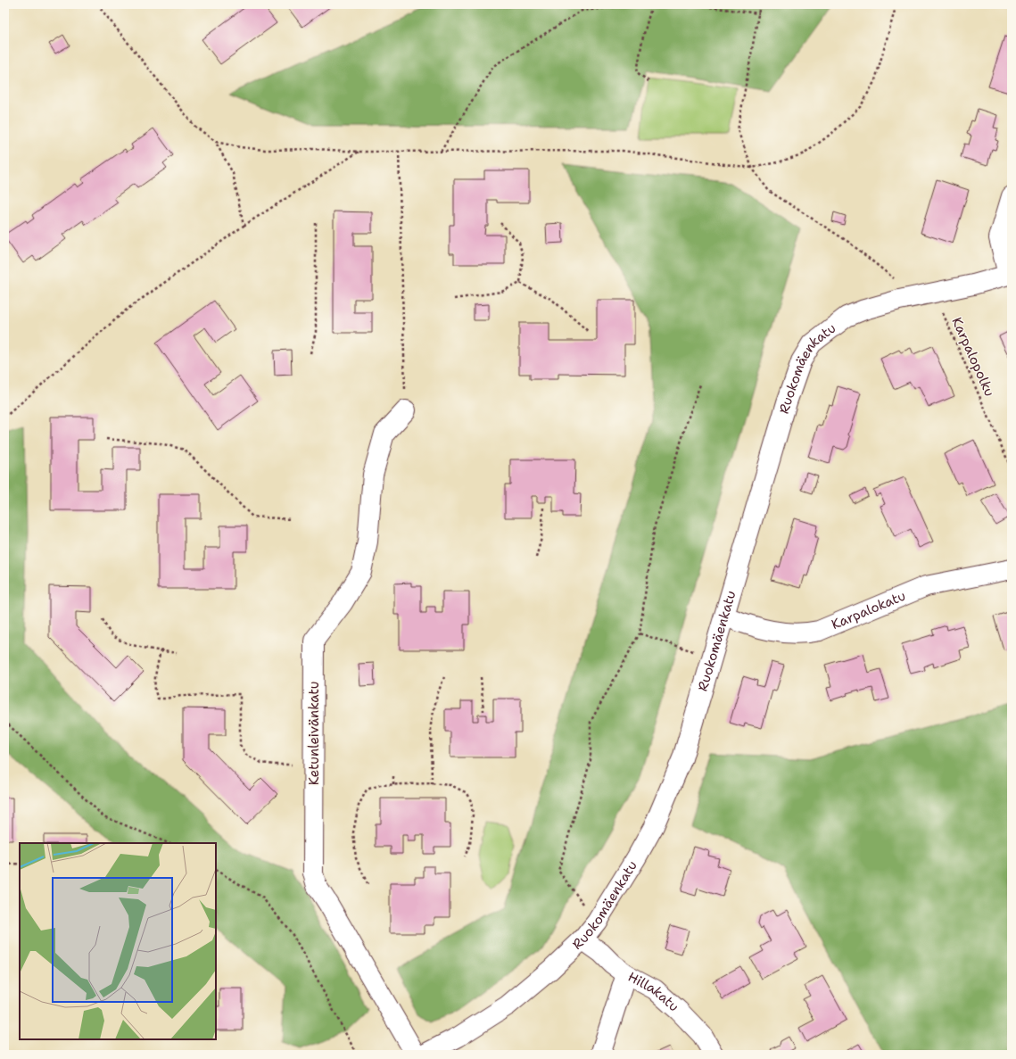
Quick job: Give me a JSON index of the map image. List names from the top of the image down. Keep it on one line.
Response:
{"streets":{"street":["Ruokomäenkatu","Karpalokatu","Ketunleivänkatu","Hillakatu"],"path":["Karpalopolku"]},"crossings":[["Karpalopolku","Ruokomäenkatu"],["Ruokomäenkatu","Karpalokatu"],["Ruokomäenkatu","Hillakatu"]]}
